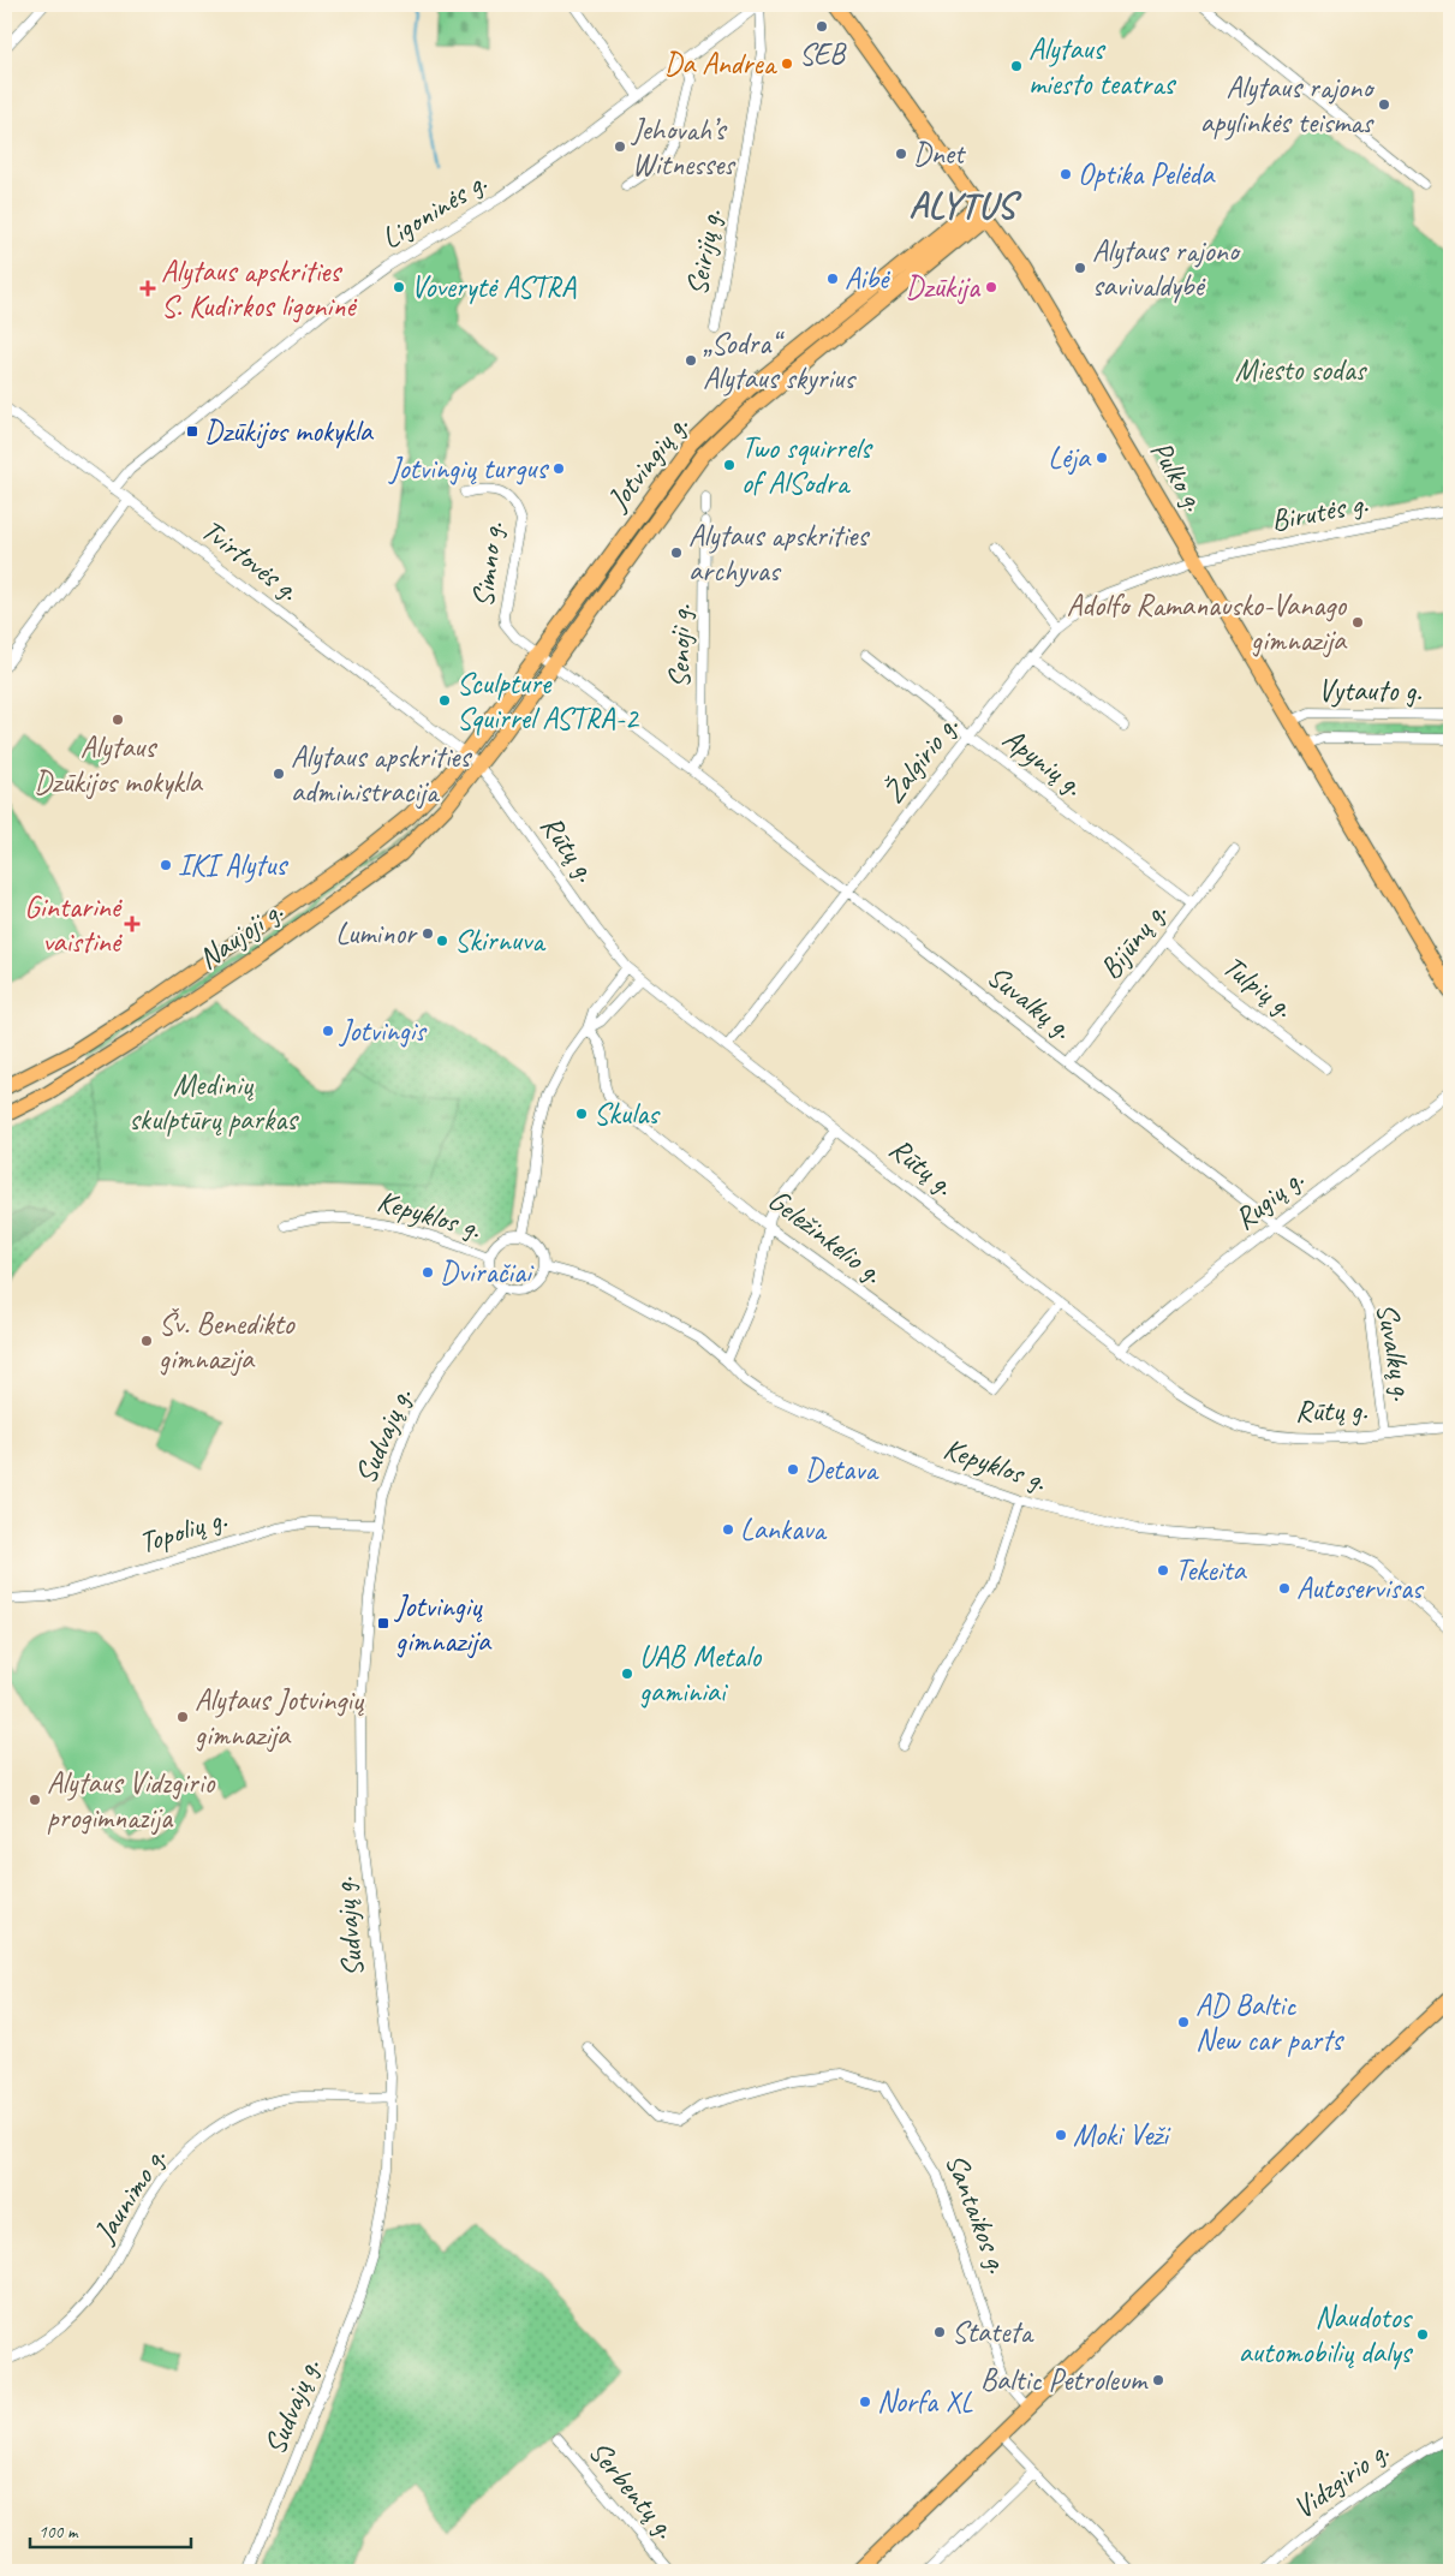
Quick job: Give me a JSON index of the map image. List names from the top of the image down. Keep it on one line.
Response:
{"streets":{"main road":["Jotvingių g.","Pulko g.","Naujoji g."],"street":["Ligoninės g.","Seirijų g.","Birutės g.","Tvirtovės g.","Simno g.","Senoji g.","Vytauto g.","Žalgirio g.","Apynių g.","Rūtų g.","Bijūnų g.","Tulpių g.","Suvalkų g.","Rugių g.","Kepyklos g.","Geležinkelio g.","Sudvajų g.","Topolių g.","Jaunimo g.","Santaikos g.","Vidzgirio g.","Serbentų g."]},"crossings":[["Ligoninės g.","Seirijų g."],["Ligoninės g.","Tvirtovės g."],["Jotvingių g.","Pulko g."],["Jotvingių g.","Tvirtovės g."],["Jotvingių g.","Simno g."],["Jotvingių g.","Rūtų g."],["Jotvingių g.","Naujoji g."],["Jotvingių g.","Suvalkų g."],["Pulko g.","Birutės g."],["Pulko g.","Vytauto g."],["Pulko g.","Žalgirio g."],["Birutės g.","Žalgirio g."],["Tvirtovės g.","Rūtų g."],["Tvirtovės g.","Naujoji g."],["Simno g.","Suvalkų g."],["Senoji g.","Suvalkų g."],["Žalgirio g.","Apynių g."],["Žalgirio g.","Rūtų g."],["Žalgirio g.","Suvalkų g."],["Apynių g.","Bijūnų g."],["Rūtų g.","Naujoji g."],["Rūtų g.","Suvalkų g."],["Rūtų g.","Rugių g."],["Rūtų g.","Geležinkelio g."],["Bijūnų g.","Tulpių g."],["Bijūnų g.","Suvalkų g."],["Suvalkų g.","Rugių g."],["Kepyklos g.","Sudvajų g."],["Sudvajų g.","Topolių g."],["Sudvajų g.","Jaunimo g."]],"districts":["ALYTUS"],"parks":["Miesto sodas","Medinių skulptūrų parkas"],"places":{"other":["SEB","Da Andrea","Alytaus miesto teatras","Alytaus rajono apylinkės teismas","Jehovah’s Witnesses","Dnet","Optika Pelėda","Alytaus rajono savivaldybė","Aibė","Voverytė ASTRA","Dzūkija","„Sodra“ Alytaus skyrius","Lėja","Two squirrels of AlSodra","Jotvingių turgus","Alytaus apskrities archyvas","Adolfo Ramanausko-Vanago gimnazija","Sculpture Squirrel ASTRA-2","Alytaus Dzūkijos mokykla","Alytaus apskrities administracija","IKI Alytus","Luminor","Skirnuva","Jotvingis","Skulas","Dviračiai","Šv. Benedikto gimnazija","Detava","Lankava","Tekeita","Autoservisas","UAB Metalo gaminiai","Alytaus Jotvingių gimnazija","Alytaus Vidzgirio progimnazija","AD Baltic New car parts","Moki Veži","Stateta","Naudotos automobilių dalys","Baltic Petroleum","Norfa XL"],"health":["Alytaus apskrities S. Kudirkos ligoninė","Gintarinė vaistinė"],"transit":["Dzūkijos mokykla","Jotvingių gimnazija"]},"scale_bar":"100 m"}
